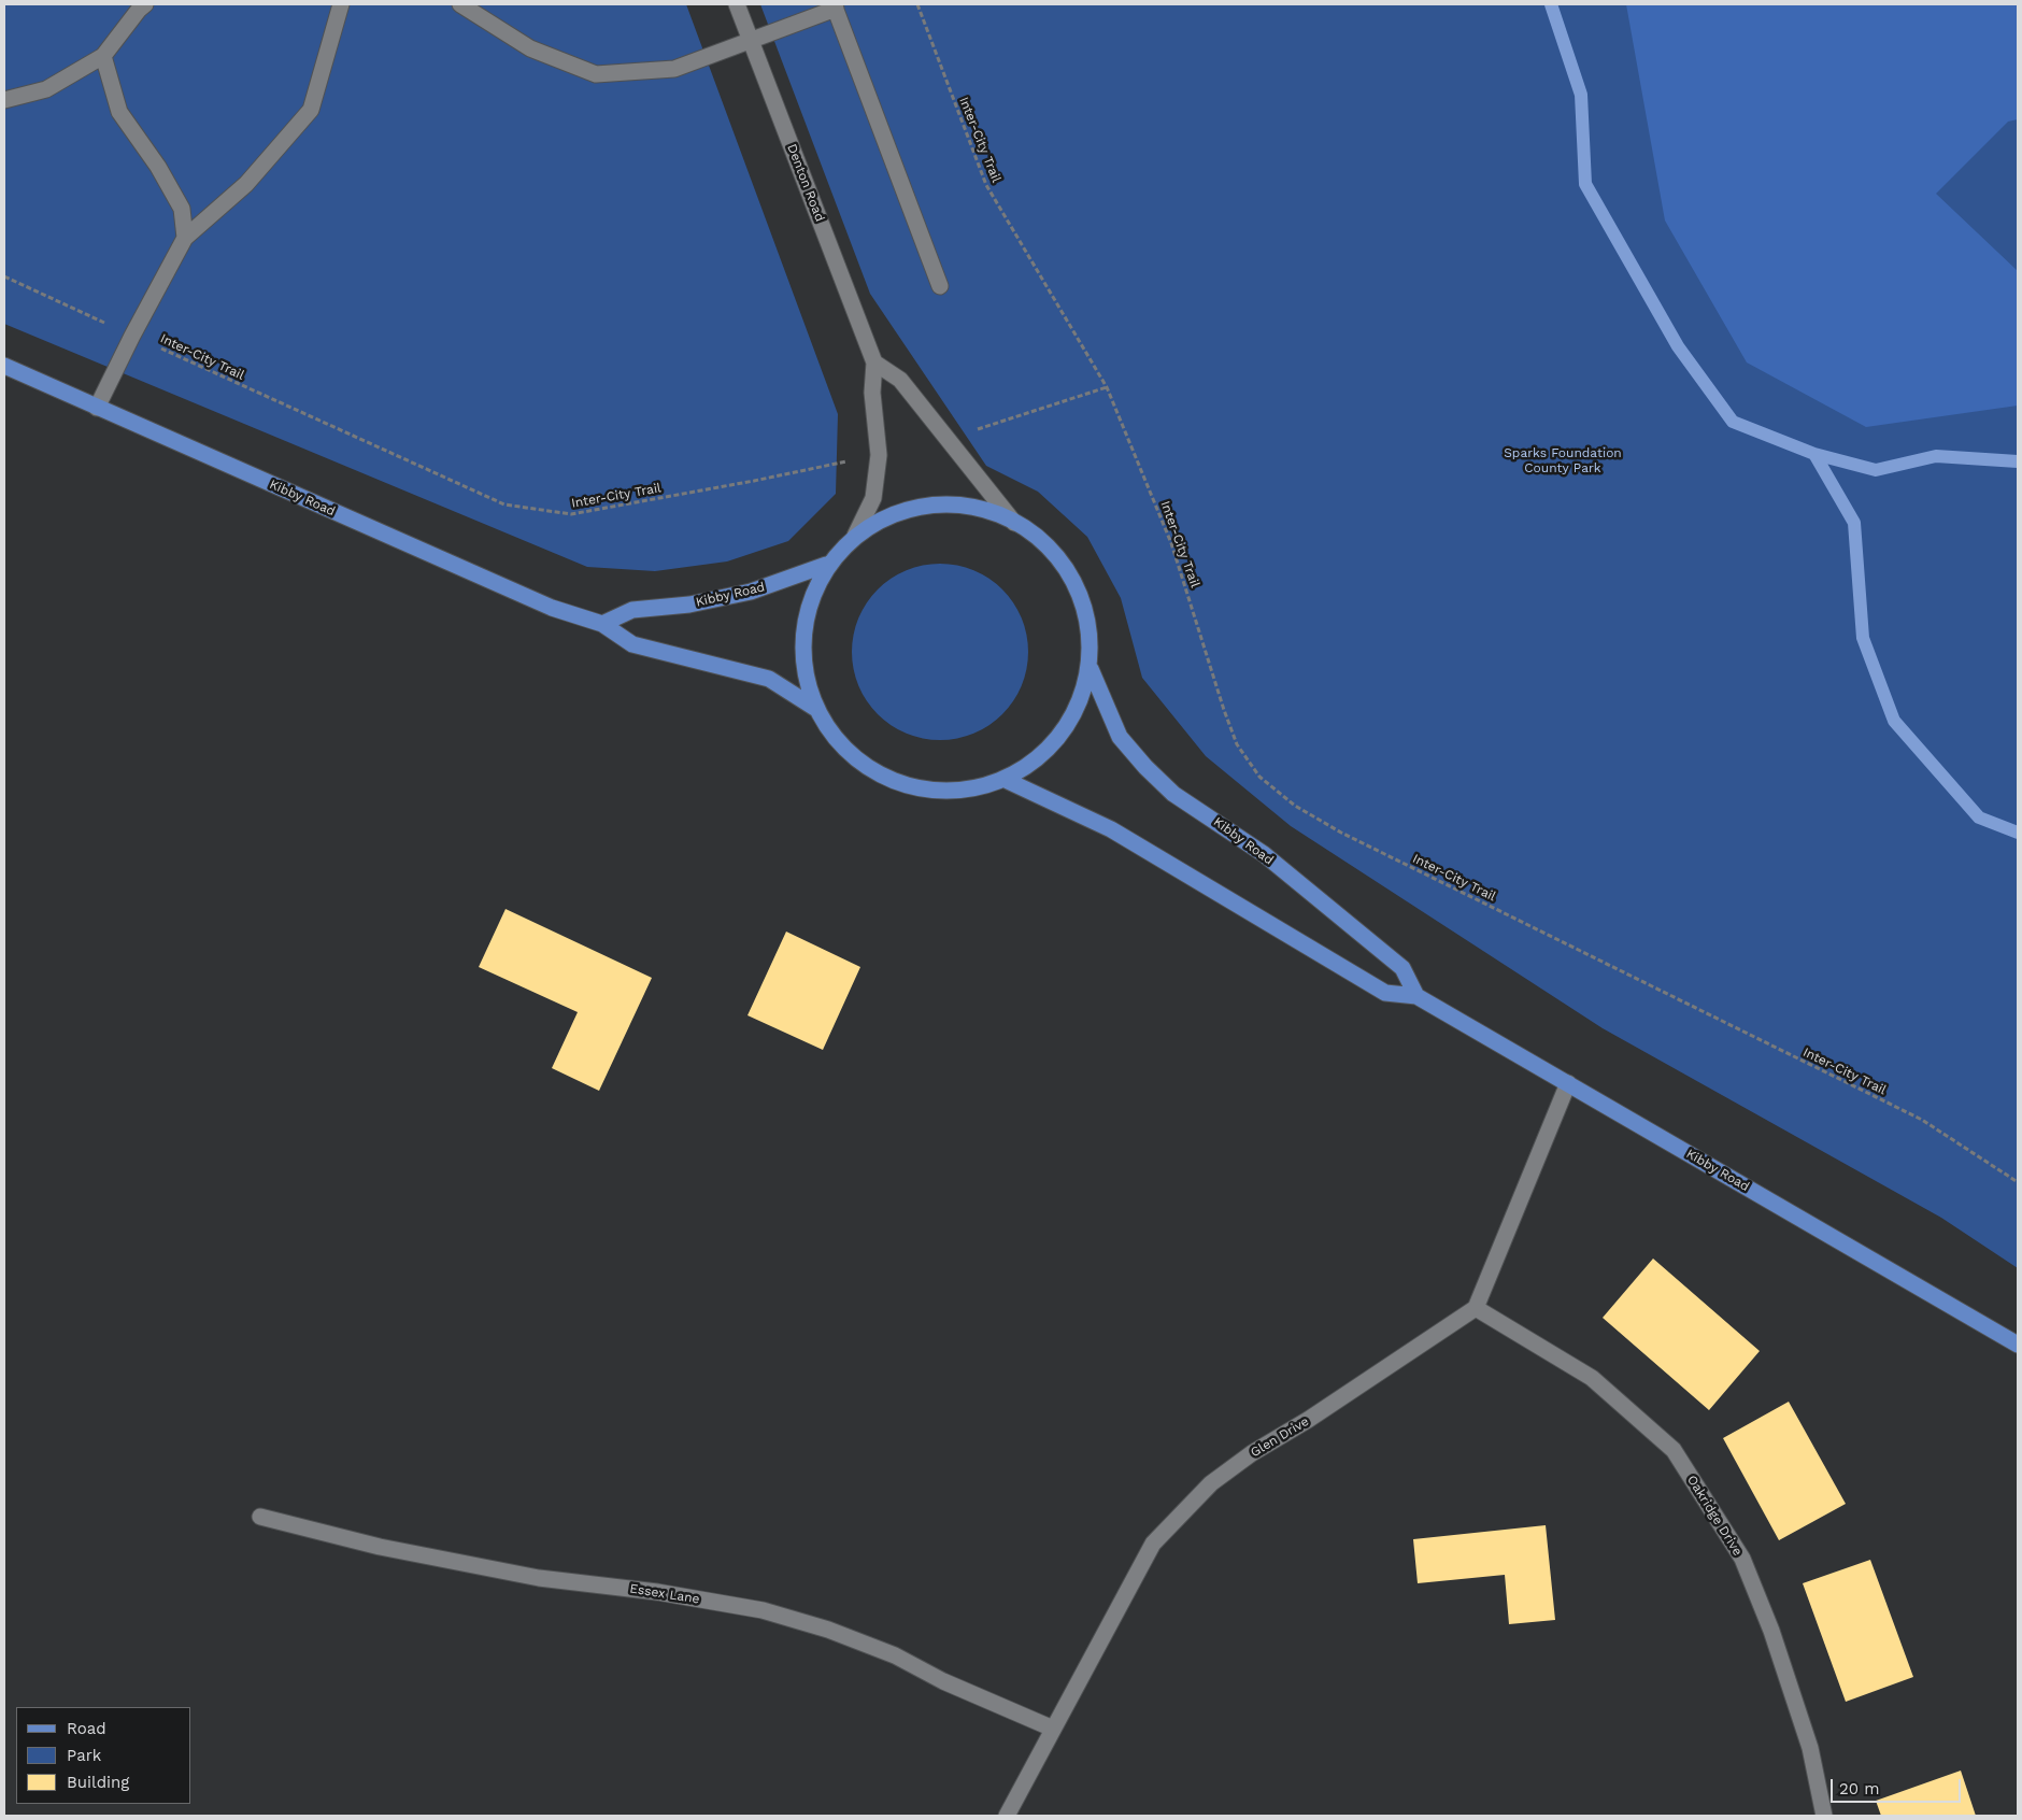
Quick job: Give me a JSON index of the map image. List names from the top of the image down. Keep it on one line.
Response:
{"streets":{"main road":["Kibby Road"],"street":["Denton Road","Glen Drive","Oakridge Drive","Essex Lane"],"path":["Inter-City Trail"]},"crossings":[["Inter-City Trail","Denton Road"],["Glen Drive","Oakridge Drive"],["Glen Drive","Essex Lane"]],"parks":["Sparks Foundation County Park"],"legend":["Road","Park","Building"],"scale_bar":"20 m"}
